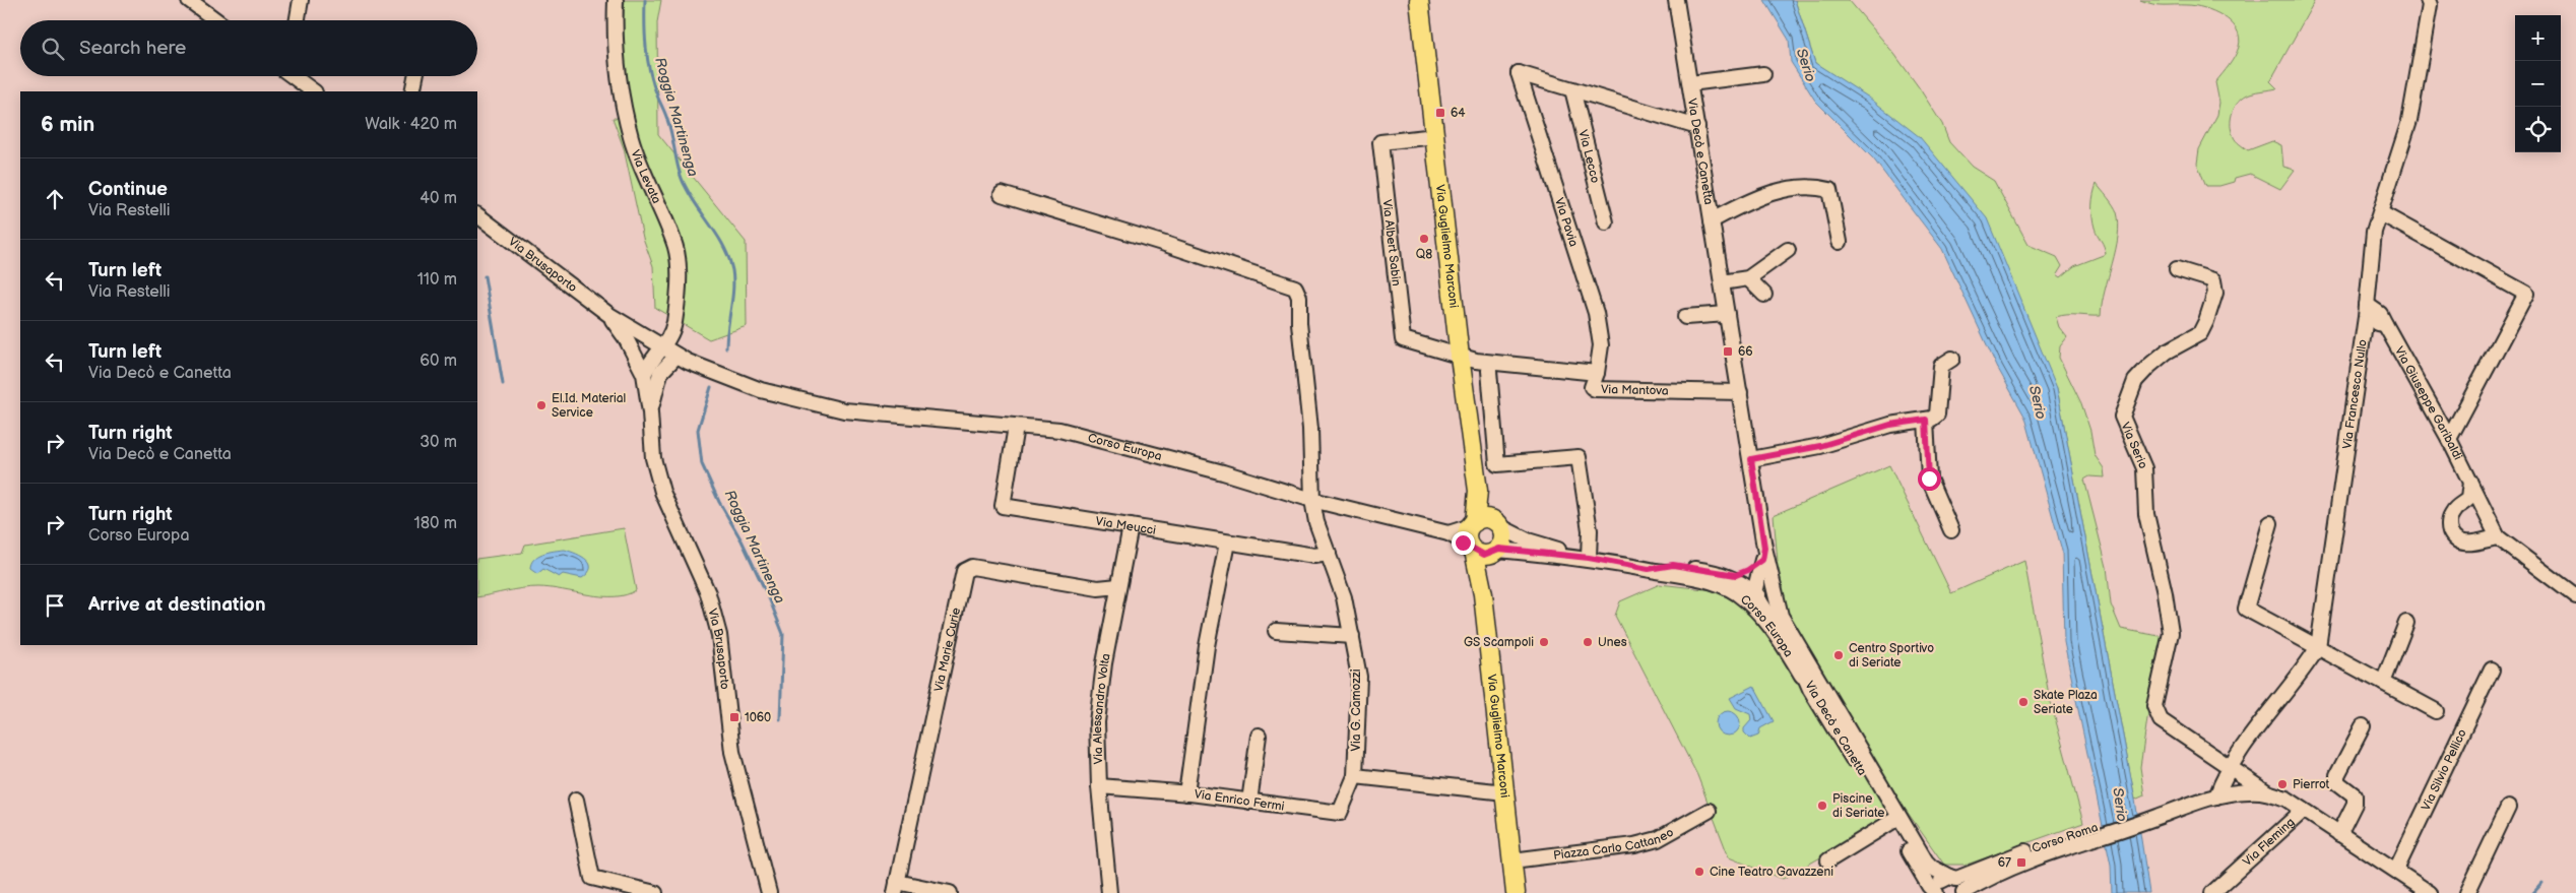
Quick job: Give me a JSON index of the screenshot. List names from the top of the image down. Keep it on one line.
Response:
{"streets":{"main road":["Via Guglielmo Marconi","Corso Europa"],"street":["Via Decò e Canetta","Via Lecco","Via Levata","Via Pavia","Via Albert Sabin","Via Brusaporto","Via Mantova","Via Francesco Nullo","Via Giuseppe Garibaldi","Via Serio","Via Meucci","Via Marie Curie","Via Alessandro Volta","Via G. Camozzi","Via Silvio Pellico","Via Enrico Fermi","Corso Roma","Via Fleming","Piazza Carlo Cattaneo"]},"crossings":[["Via Decò e Canetta","Via Mantova"],["Via Decò e Canetta","Corso Europa"],["Via Decò e Canetta","Corso Roma"],["Via Lecco","Via Pavia"],["Via Levata","Via Brusaporto"],["Via Pavia","Via Mantova"],["Via Albert Sabin","Via Guglielmo Marconi"],["Via Albert Sabin","Via Mantova"],["Via Guglielmo Marconi","Via Mantova"],["Via Guglielmo Marconi","Corso Europa"],["Via Guglielmo Marconi","Piazza Carlo Cattaneo"],["Via Brusaporto","Corso Europa"],["Via Francesco Nullo","Via Giuseppe Garibaldi"],["Via Francesco Nullo","Via Serio"],["Via Francesco Nullo","Corso Roma"],["Corso Europa","Via Meucci"],["Corso Europa","Via G. Camozzi"],["Via Meucci","Via Alessandro Volta"],["Via Meucci","Via G. Camozzi"],["Via Marie Curie","Via Alessandro Volta"],["Via Alessandro Volta","Via Enrico Fermi"],["Via G. Camozzi","Via Enrico Fermi"],["Via Silvio Pellico","Corso Roma"],["Corso Roma","Via Fleming"]],"water":["Serio","Roggia Martinenga"],"places":{"transit":["64","66","1060","67"],"other":["Q8","El.Id. Material Service","GS Scampoli","Unes","Centro Sportivo di Seriate","Skate Plaza Seriate","Pierrot","Piscine di Seriate","Cine Teatro Gavazzeni"]},"page":{"map_buttons":["+","−"],"search":"Search here","heading":["6 min","Walk · 420 m"],"list":[["Continue","Via Restelli","40 m"],["Turn left","Via Restelli","110 m"],["Turn left","Via Decò e Canetta","60 m"],["Turn right","Via Decò e Canetta","30 m"],["Turn right","Corso Europa","180 m"],"Arrive at destination"]}}
